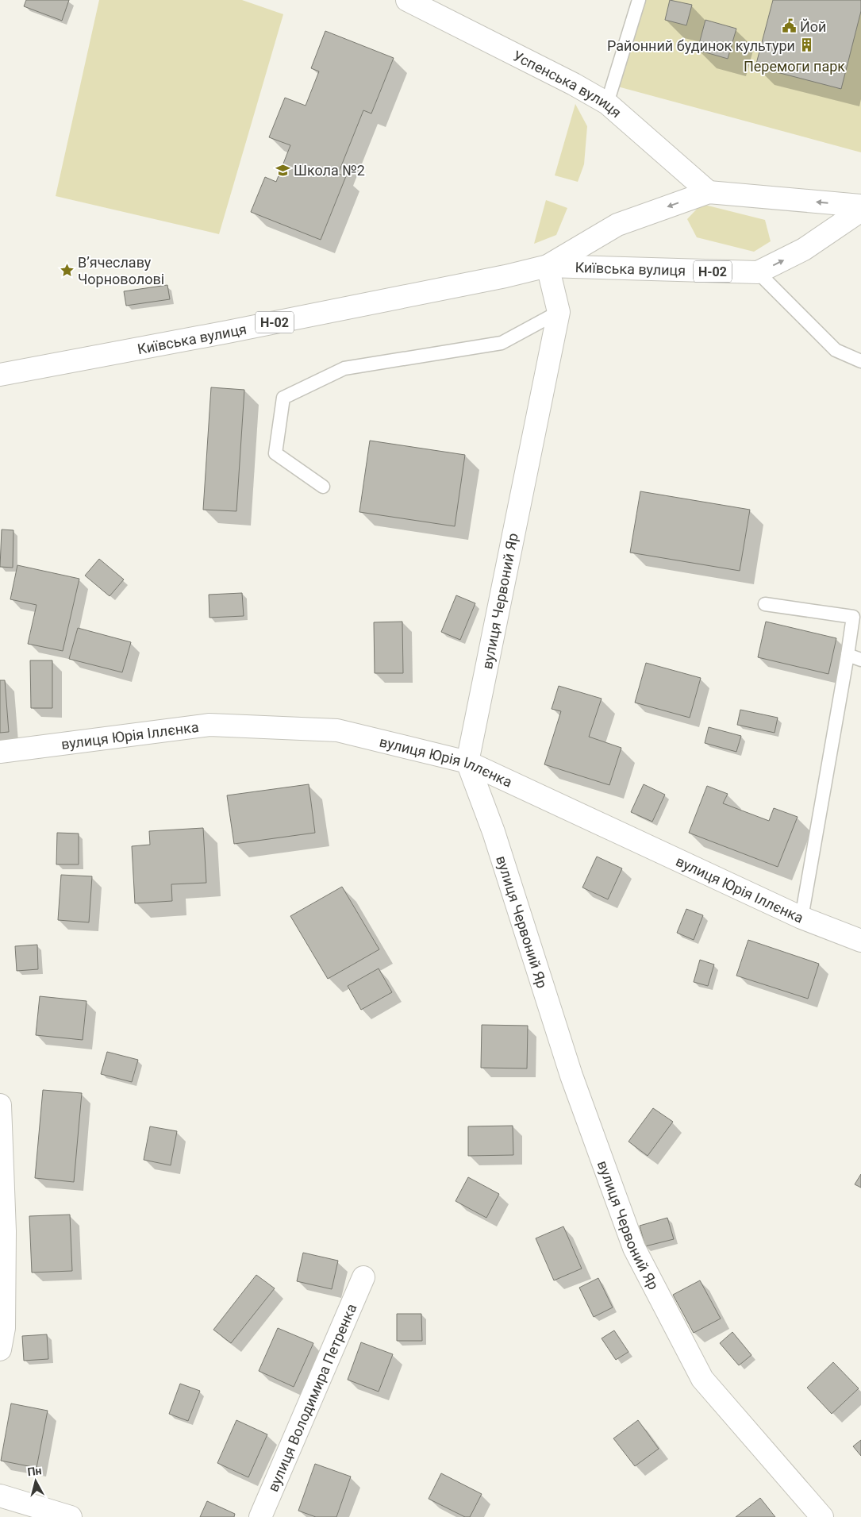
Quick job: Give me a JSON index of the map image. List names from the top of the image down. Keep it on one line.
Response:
{"streets":{"street":["Успенська вулиця","Київська вулиця","Н-02","вулиця Червоний Яр","вулиця Юрія Іллєнка","вулиця Володимира Петренка"]},"crossings":[["Успенська вулиця","Київська вулиця"],["Успенська вулиця","Н-02"],["Київська вулиця","Н-02"],["Київська вулиця","вулиця Червоний Яр"],["вулиця Червоний Яр","вулиця Юрія Іллєнка"]],"parks":["Перемоги парк"],"places":{"public building":["Йой"],"building":["Районний будинок культури"],"school or university":["Школа №2"],"place":["В’ячеславу Чорноволові"]},"north":"top"}
